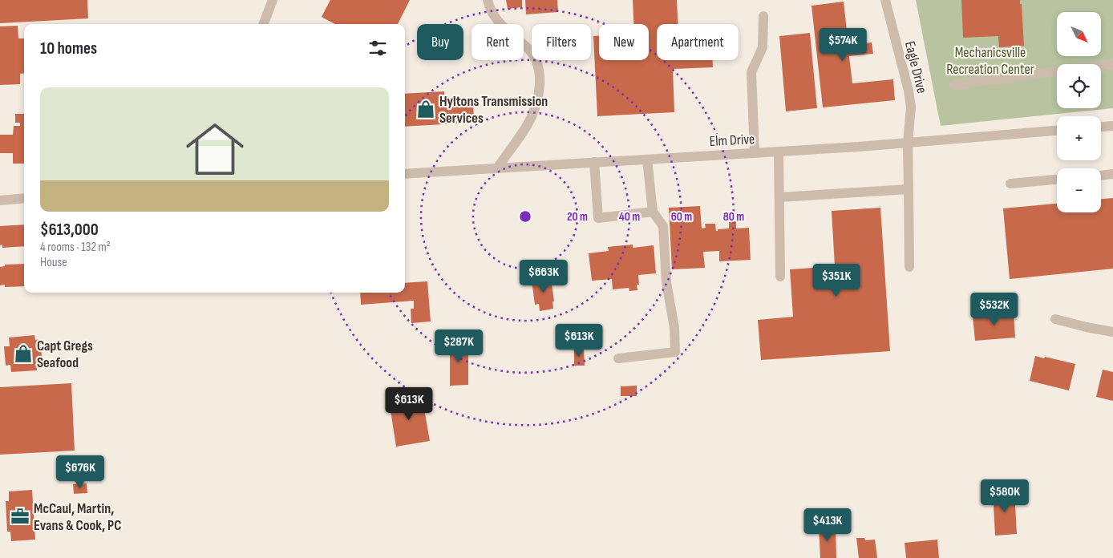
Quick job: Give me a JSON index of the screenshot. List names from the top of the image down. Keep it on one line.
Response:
{"streets":{"street":["Eagle Drive","Elm Drive"]},"crossings":[["Eagle Drive","Elm Drive"]],"parks":["Mechanicsville Recreation Center"],"places":{"shop":["Hyltons Transmission Services","Capt Gregs Seafood"],"office":["McCaul, Martin, Evans & Cook, PC"]},"north":"bottom right","page":{"map_buttons":["+","−"],"chip":["Buy","Rent","Filters","New","Apartment"],"heading":"10 homes","price":["$574K","$663K","$351K","$532K","$613K","$287K","$613K","$676K","$580K","$413K"],"list":[{"name":"$613,000","note":"4 rooms · 132 m² · House"}]},"rings":["20 m","40 m","60 m","80 m"]}
